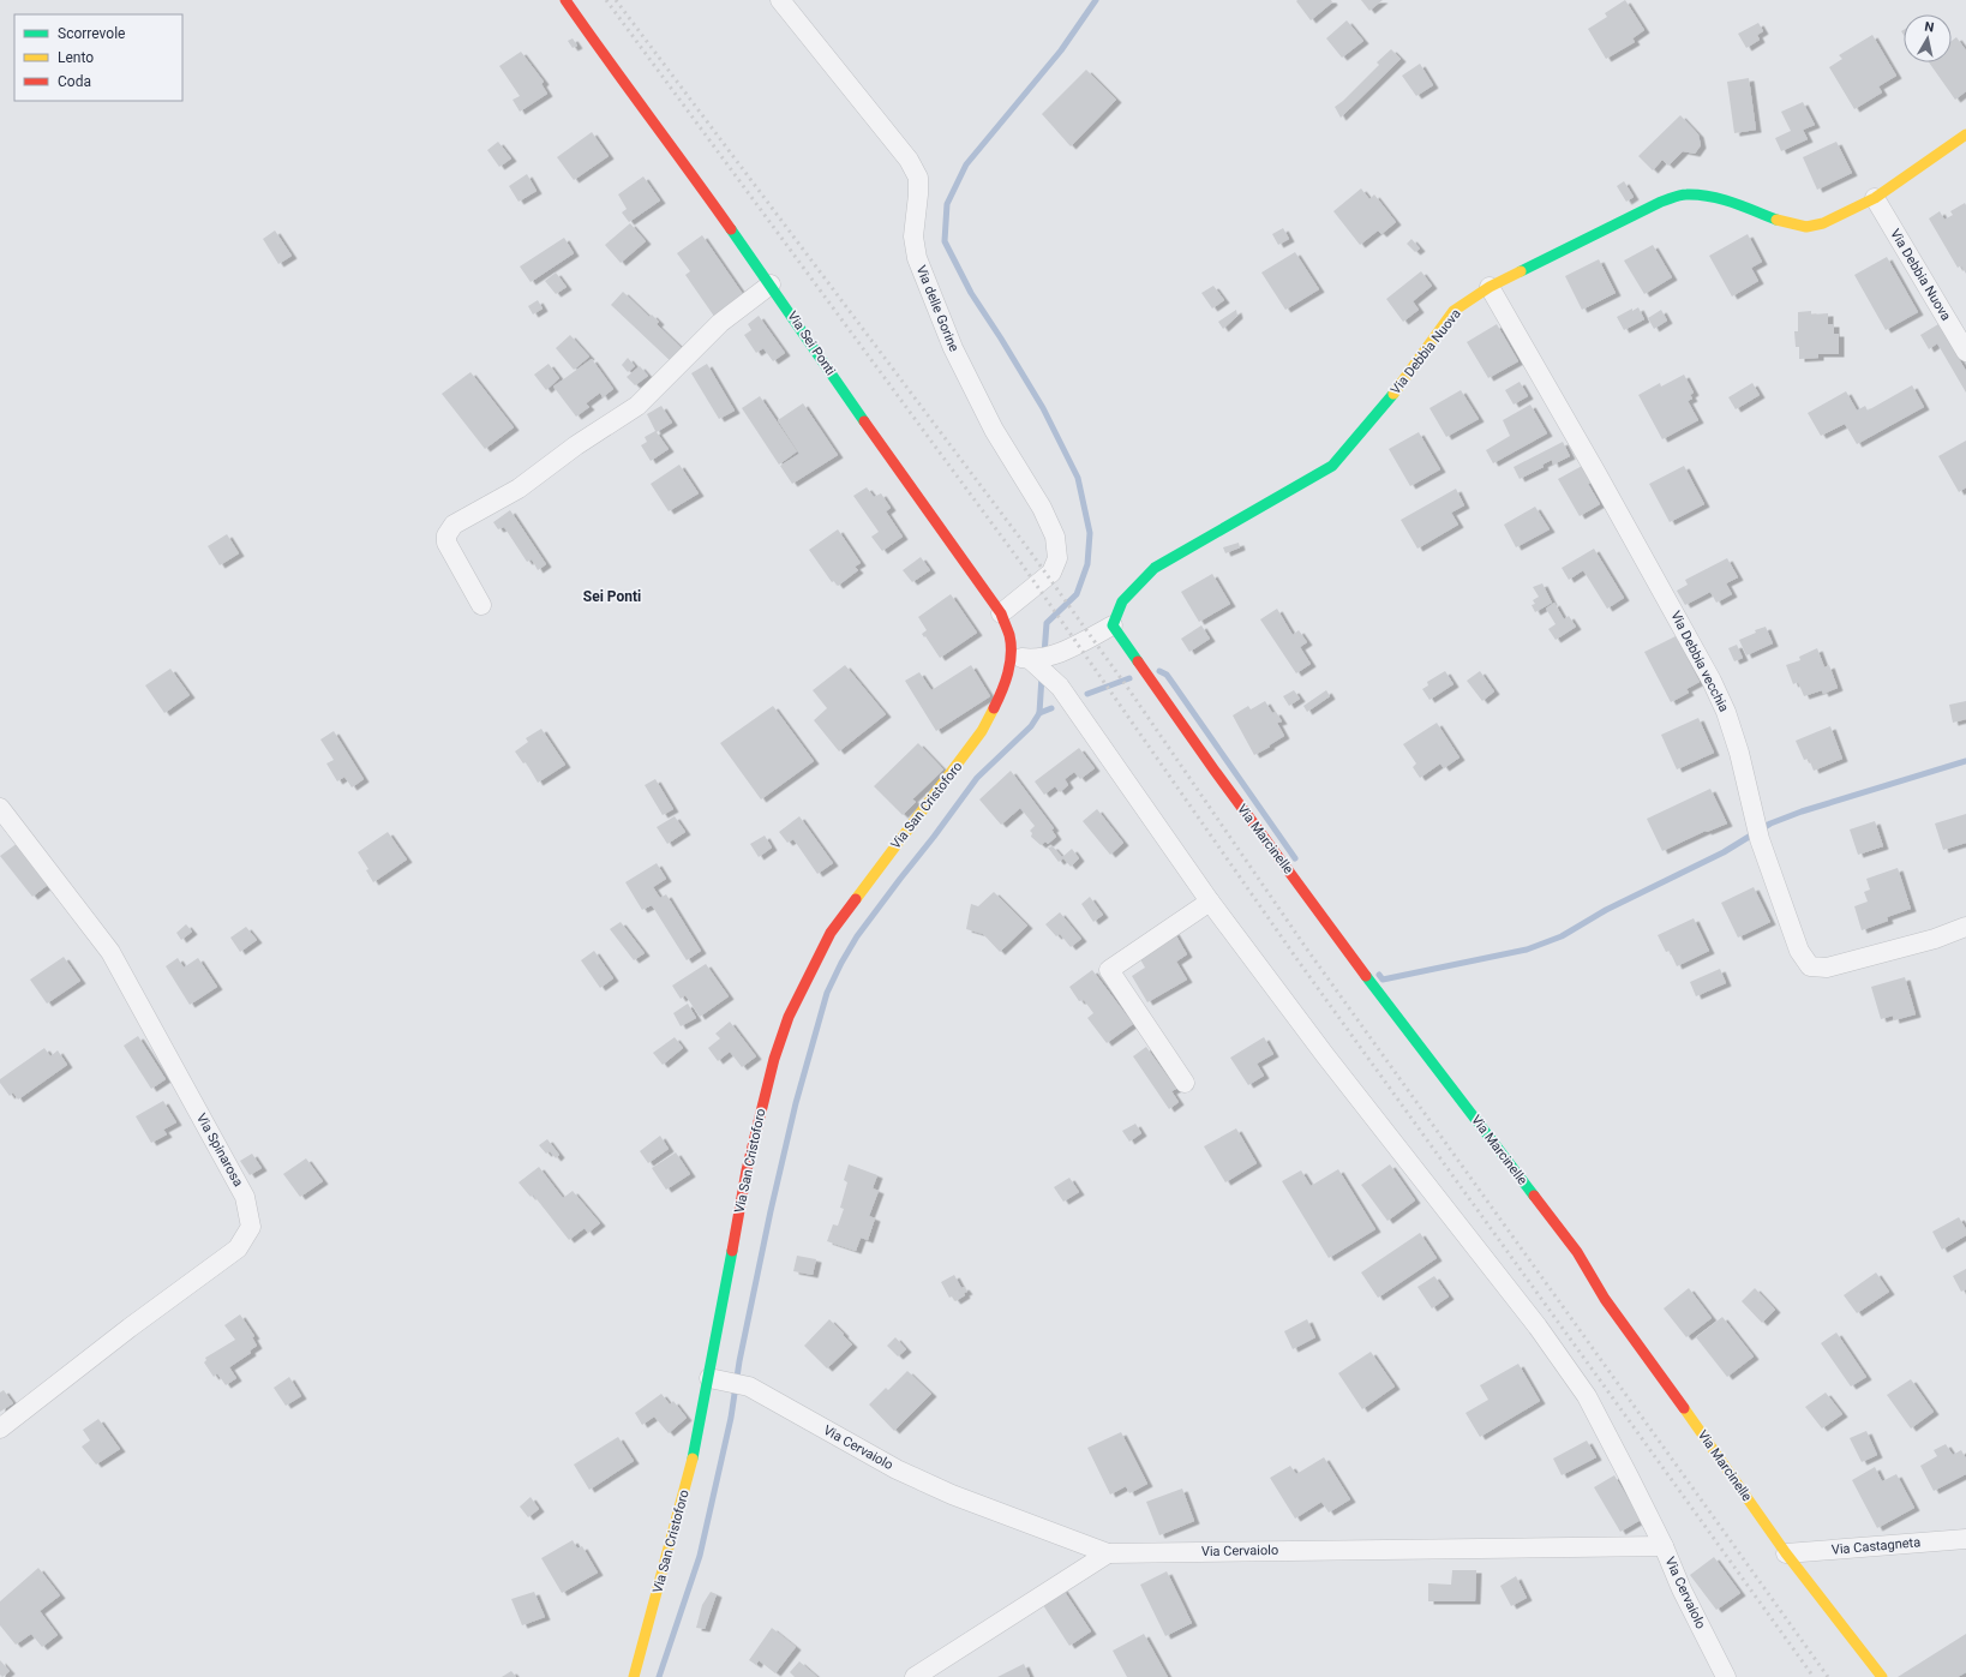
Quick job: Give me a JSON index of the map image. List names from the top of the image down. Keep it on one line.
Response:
{"streets":{"street":["Via Debbia Nuova","Via delle Gorine","Via Sei Ponti","Via Debbia vecchia","Via San Cristoforo","Via Marcinelle","Via Spinarosa","Via Cervaiolo","Via Castagneta"]},"crossings":[["Via Debbia Nuova","Via Debbia vecchia"],["Via Debbia Nuova","Via Marcinelle"],["Via delle Gorine","Via Sei Ponti"],["Via Sei Ponti","Via San Cristoforo"],["Via San Cristoforo","Via Cervaiolo"],["Via Marcinelle","Via Castagneta"]],"districts":["Sei Ponti"],"legend":["Scorrevole","Lento","Coda"],"north":"top"}
